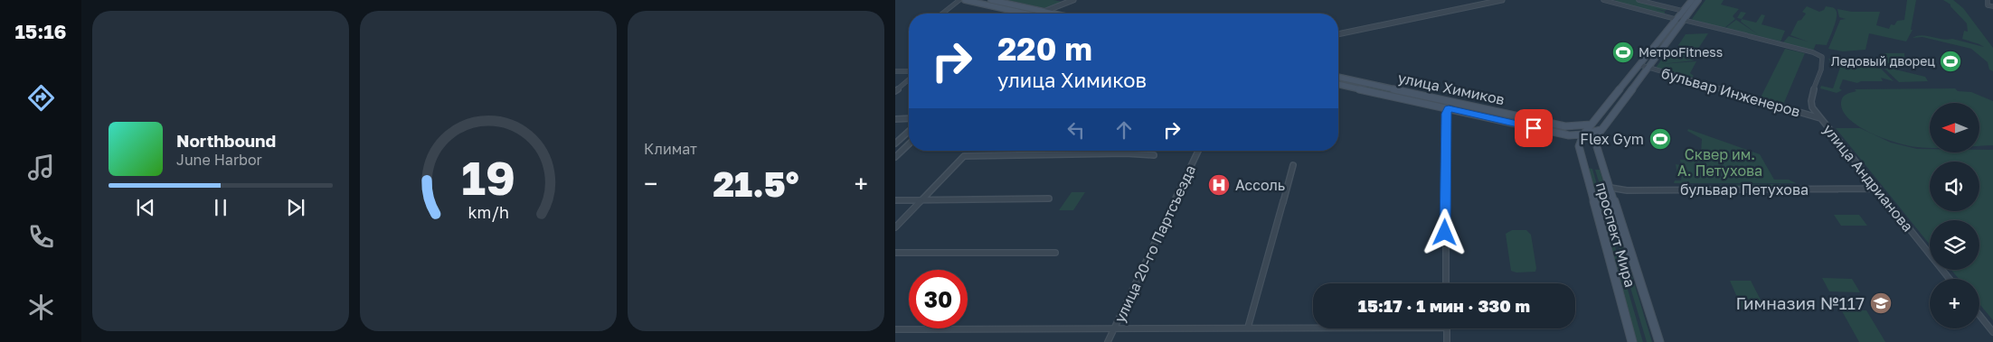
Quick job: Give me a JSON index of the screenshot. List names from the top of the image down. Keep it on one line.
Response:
{"streets":{"main road":["улица Химиков","проспект Мира"],"street":["бульвар Инженеров","улица Андрианова","бульвар Петухова","улица 20-го Партсъезда"]},"crossings":[["улица Химиков","проспект Мира"],["бульвар Инженеров","улица Андрианова"],["бульвар Инженеров","проспект Мира"],["улица Андрианова","бульвар Петухова"],["улица Андрианова","проспект Мира"],["бульвар Петухова","проспект Мира"]],"parks":["Сквер им. А. Петухова"],"places":{"sports":["МетроFitness","Ледовый дворец","Flex Gym"],"hospital":["Ассоль"],"school or university":["Гимназия №117"]},"north":"left","page":{"tabs":"15:16","tile":"Климат","turn":["220 m","улица Химиков"],"map_buttons":"+","song":["Northbound","June Harbor"],"heat":["−","21.5°","+"],"limit":"30","trip":"15:17 · 1 мин · 330 m","gauge":["19","km/h"]}}
